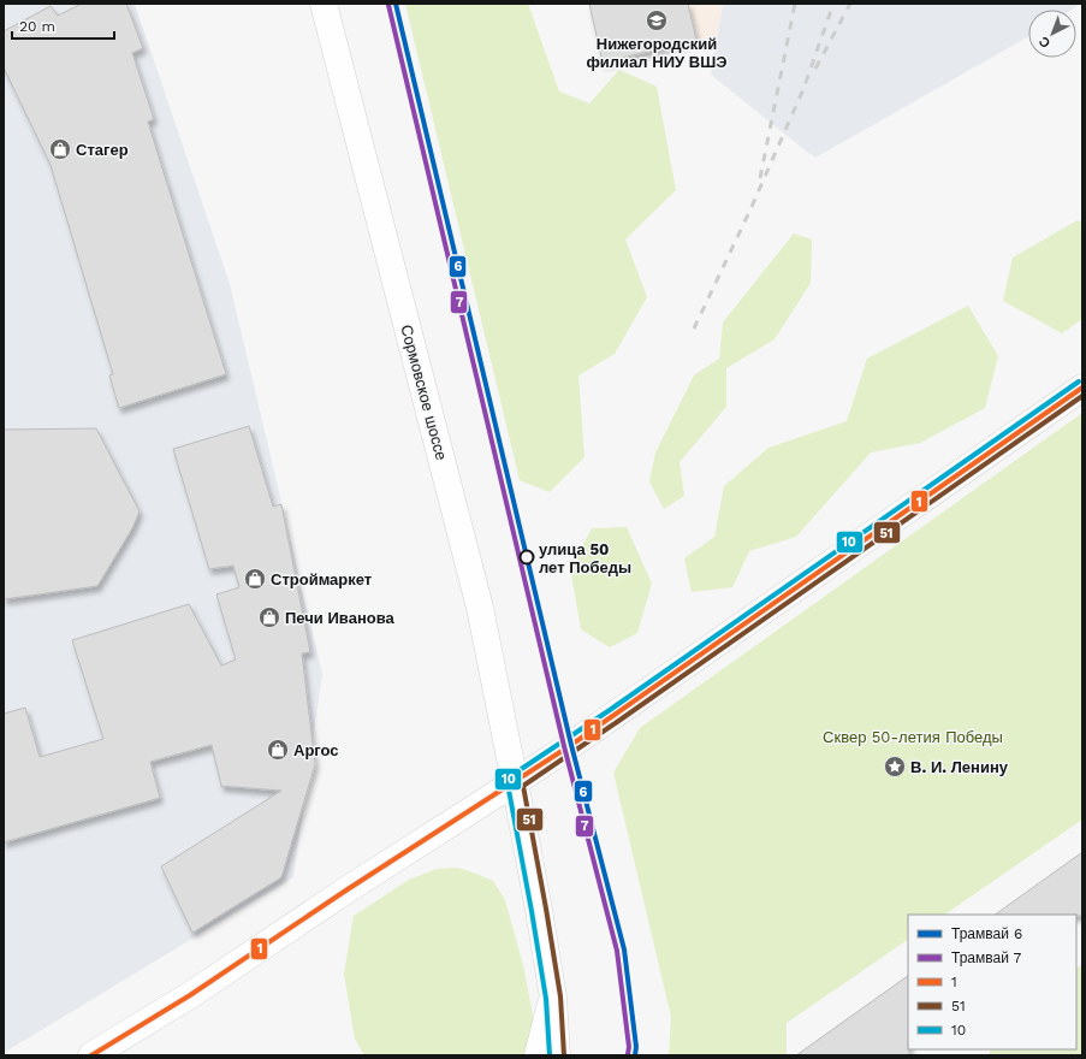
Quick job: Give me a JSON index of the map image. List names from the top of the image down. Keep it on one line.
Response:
{"streets":{"main road":["Сормовское шоссе"]},"parks":["Сквер 50-летия Победы"],"places":{"school or university":["Нижегородский филиал НИУ ВШЭ"],"shop":["Стагер","Строймаркет","Печи Иванова","Аргос"],"other":["улица 50 лет Победы"],"place":["В. И. Ленину"]},"lines":["tram line 6","tram line 7","transit line 10","transit line 1","transit line 51"],"legend":["Трамвай 6","Трамвай 7","1","51","10"],"scale_bar":"20 m","north":"bottom left"}
